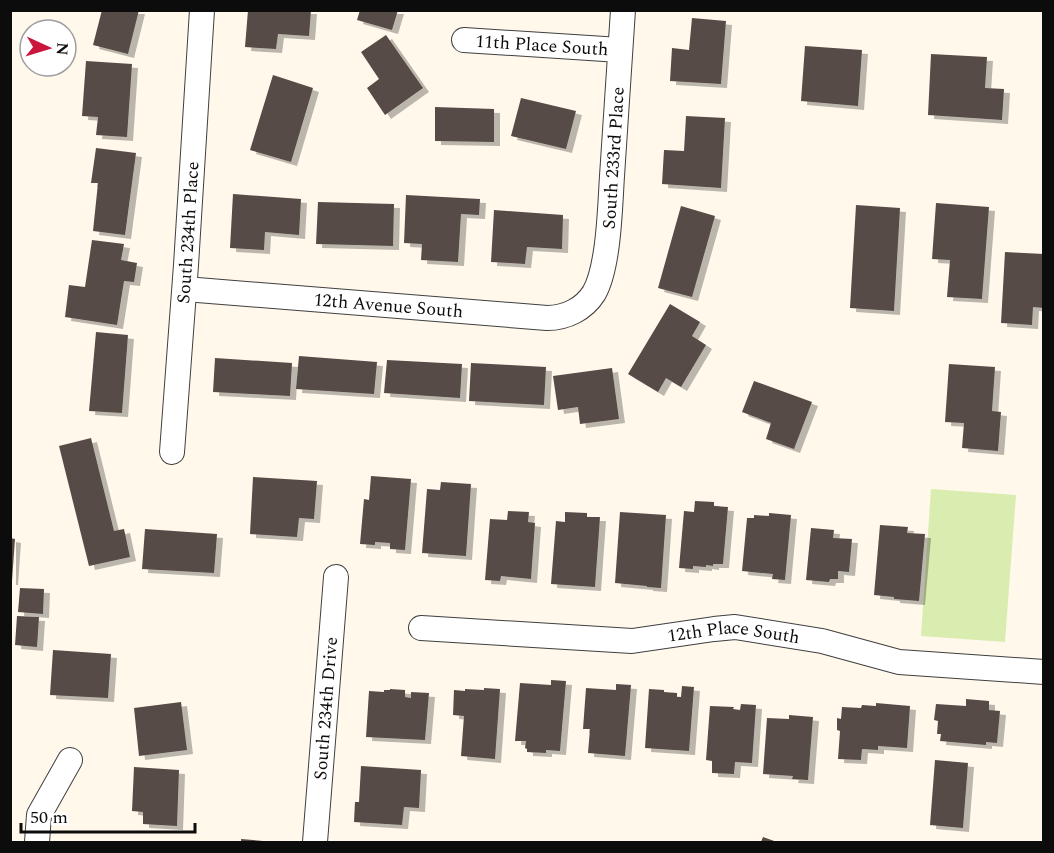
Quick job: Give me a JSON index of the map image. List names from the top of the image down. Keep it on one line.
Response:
{"streets":{"street":["11th Place South","South 233rd Place","South 234th Place","12th Avenue South","12th Place South","South 234th Drive"]},"crossings":[["11th Place South","South 233rd Place"],["South 233rd Place","12th Avenue South"],["South 234th Place","12th Avenue South"]],"scale_bar":"50 m","north":"right"}
